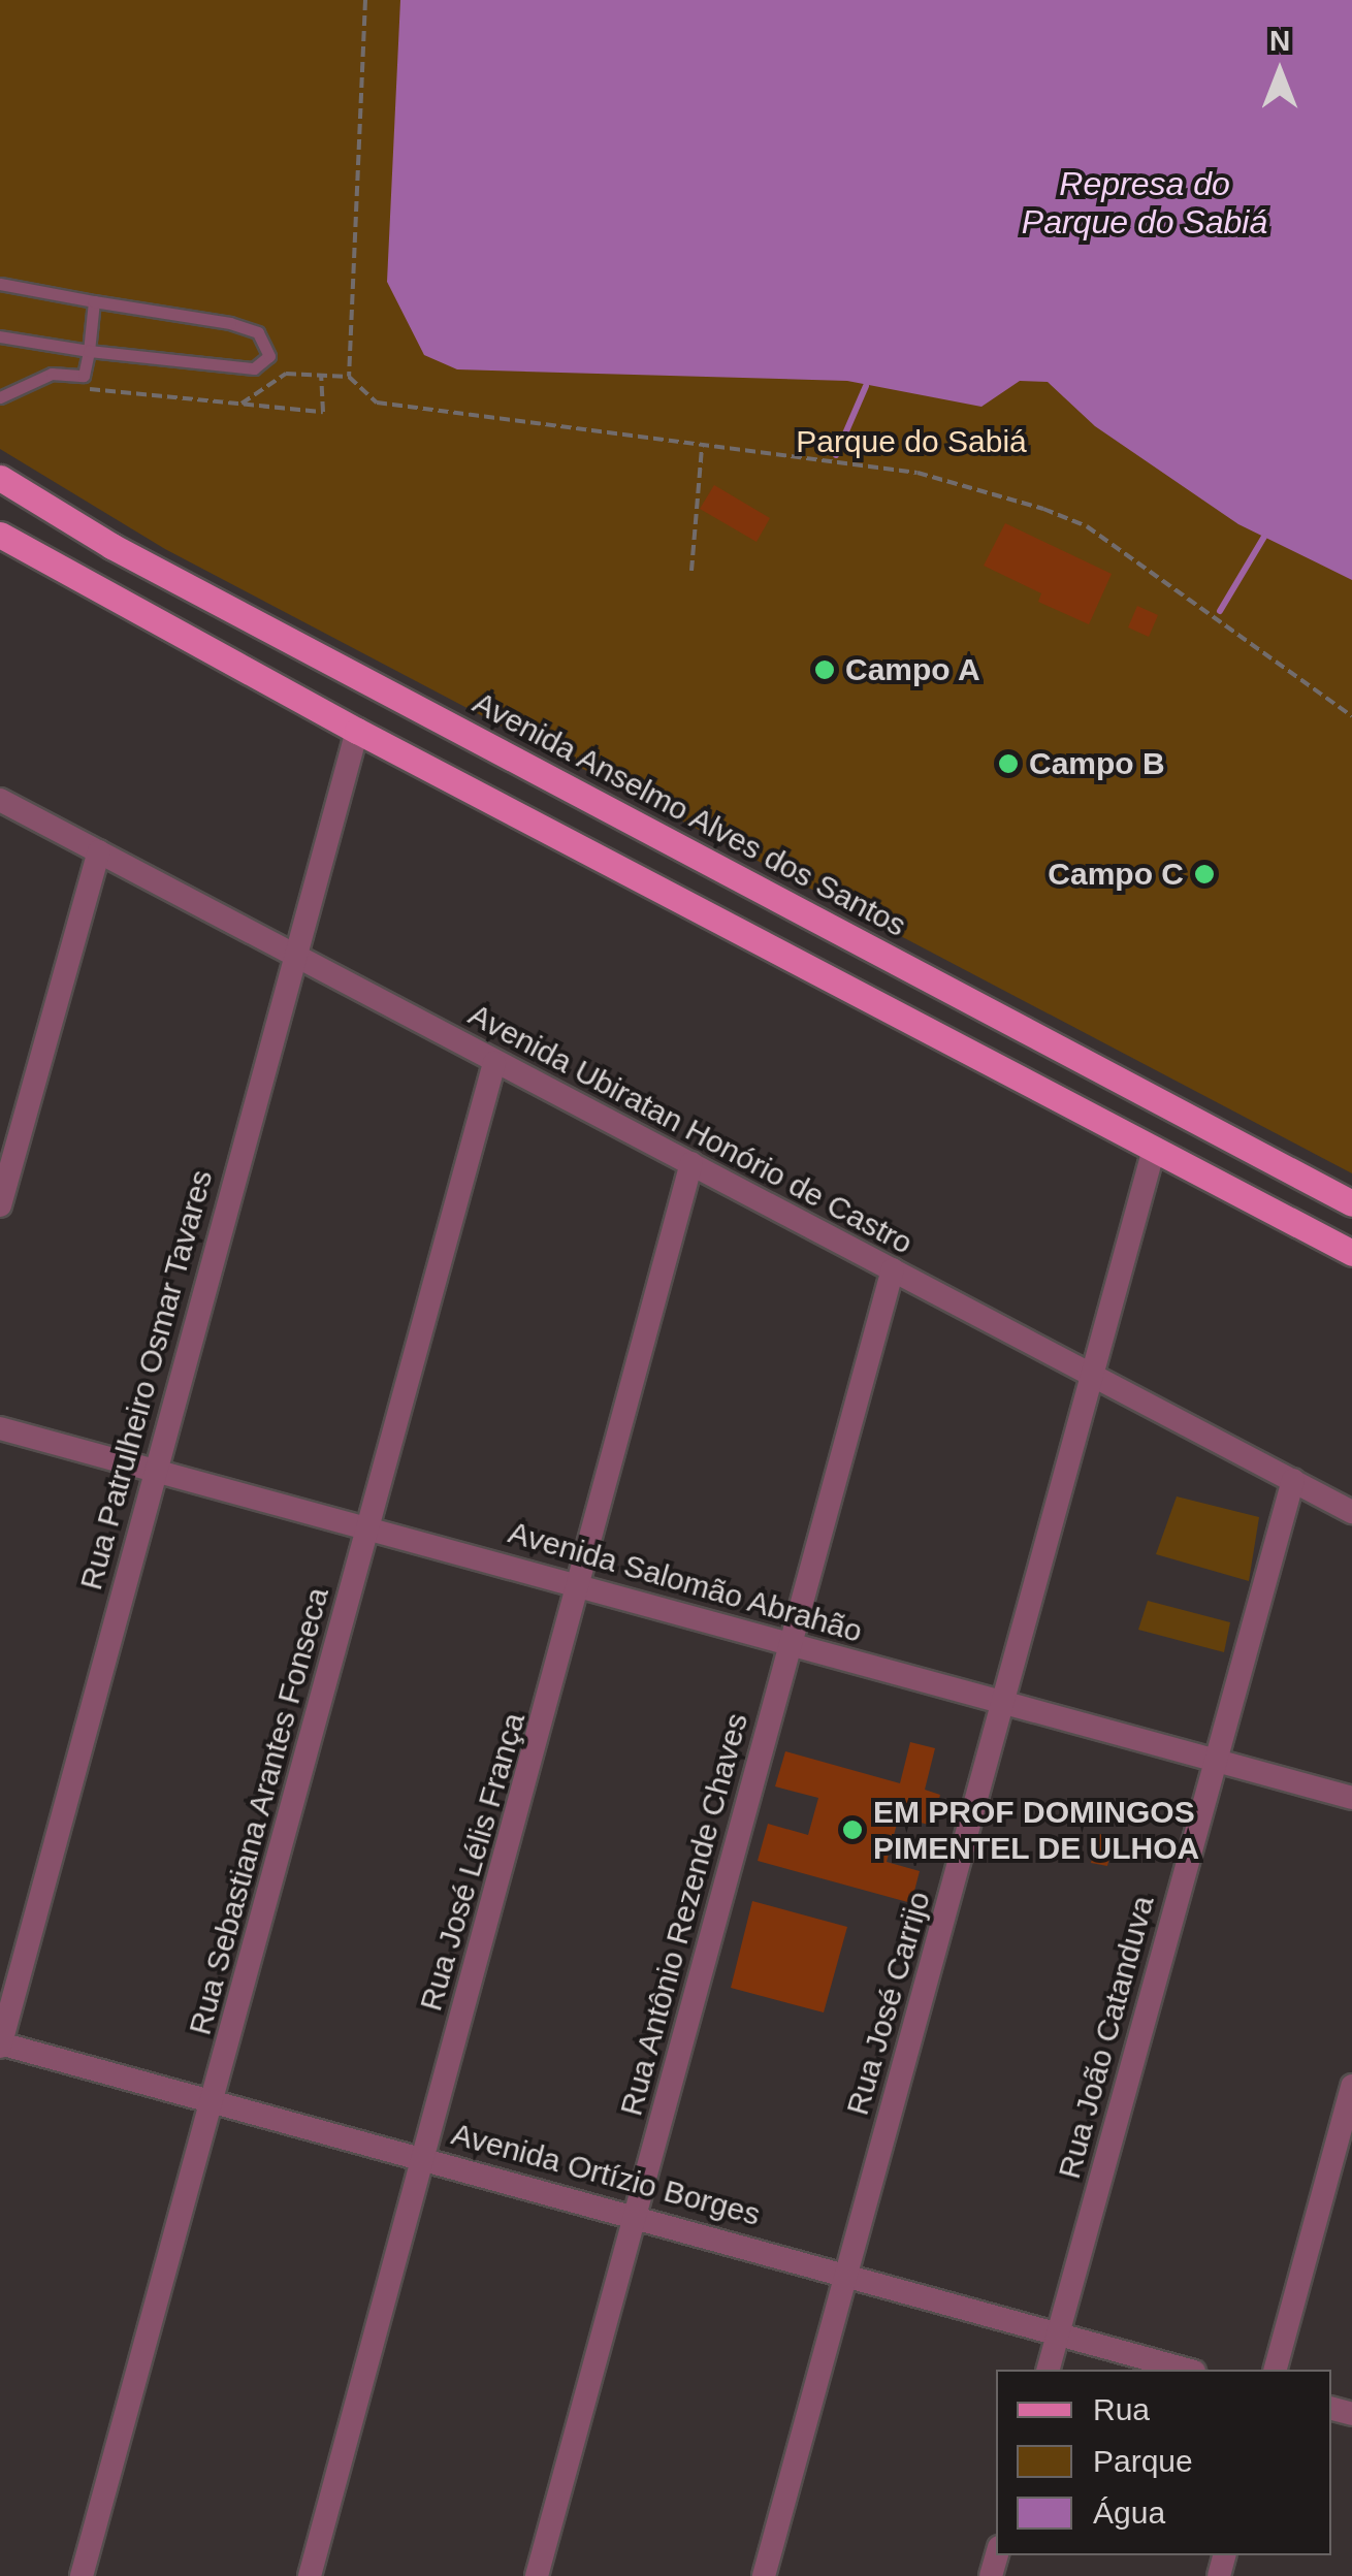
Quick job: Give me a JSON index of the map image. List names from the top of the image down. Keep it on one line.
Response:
{"streets":{"main road":["Avenida Anselmo Alves dos Santos"],"street":["Avenida Ubiratan Honório de Castro","Rua Patrulheiro Osmar Tavares","Avenida Salomão Abrahão","Rua Sebastiana Arantes Fonseca","Rua José Lélis França","Rua Antônio Rezende Chaves","Rua José Carrijo","Rua João Catanduva","Avenida Ortízio Borges"]},"crossings":[["Avenida Ubiratan Honório de Castro","Rua Patrulheiro Osmar Tavares"],["Avenida Ubiratan Honório de Castro","Rua Sebastiana Arantes Fonseca"],["Avenida Ubiratan Honório de Castro","Rua José Lélis França"],["Avenida Ubiratan Honório de Castro","Rua Antônio Rezende Chaves"],["Avenida Ubiratan Honório de Castro","Rua José Carrijo"],["Avenida Ubiratan Honório de Castro","Rua João Catanduva"],["Rua Patrulheiro Osmar Tavares","Avenida Salomão Abrahão"],["Rua Patrulheiro Osmar Tavares","Avenida Ortízio Borges"],["Avenida Salomão Abrahão","Rua Sebastiana Arantes Fonseca"],["Avenida Salomão Abrahão","Rua José Lélis França"],["Avenida Salomão Abrahão","Rua Antônio Rezende Chaves"],["Avenida Salomão Abrahão","Rua José Carrijo"],["Avenida Salomão Abrahão","Rua João Catanduva"],["Rua Sebastiana Arantes Fonseca","Avenida Ortízio Borges"],["Rua José Lélis França","Avenida Ortízio Borges"],["Rua Antônio Rezende Chaves","Avenida Ortízio Borges"],["Rua José Carrijo","Avenida Ortízio Borges"],["Rua João Catanduva","Avenida Ortízio Borges"]],"water":["Represa do Parque do Sabiá"],"parks":["Parque do Sabiá"],"places":["Campo A","Campo B","Campo C","EM PROF DOMINGOS PIMENTEL DE ULHOA"],"legend":["Rua","Parque","Água"],"north":"top"}
